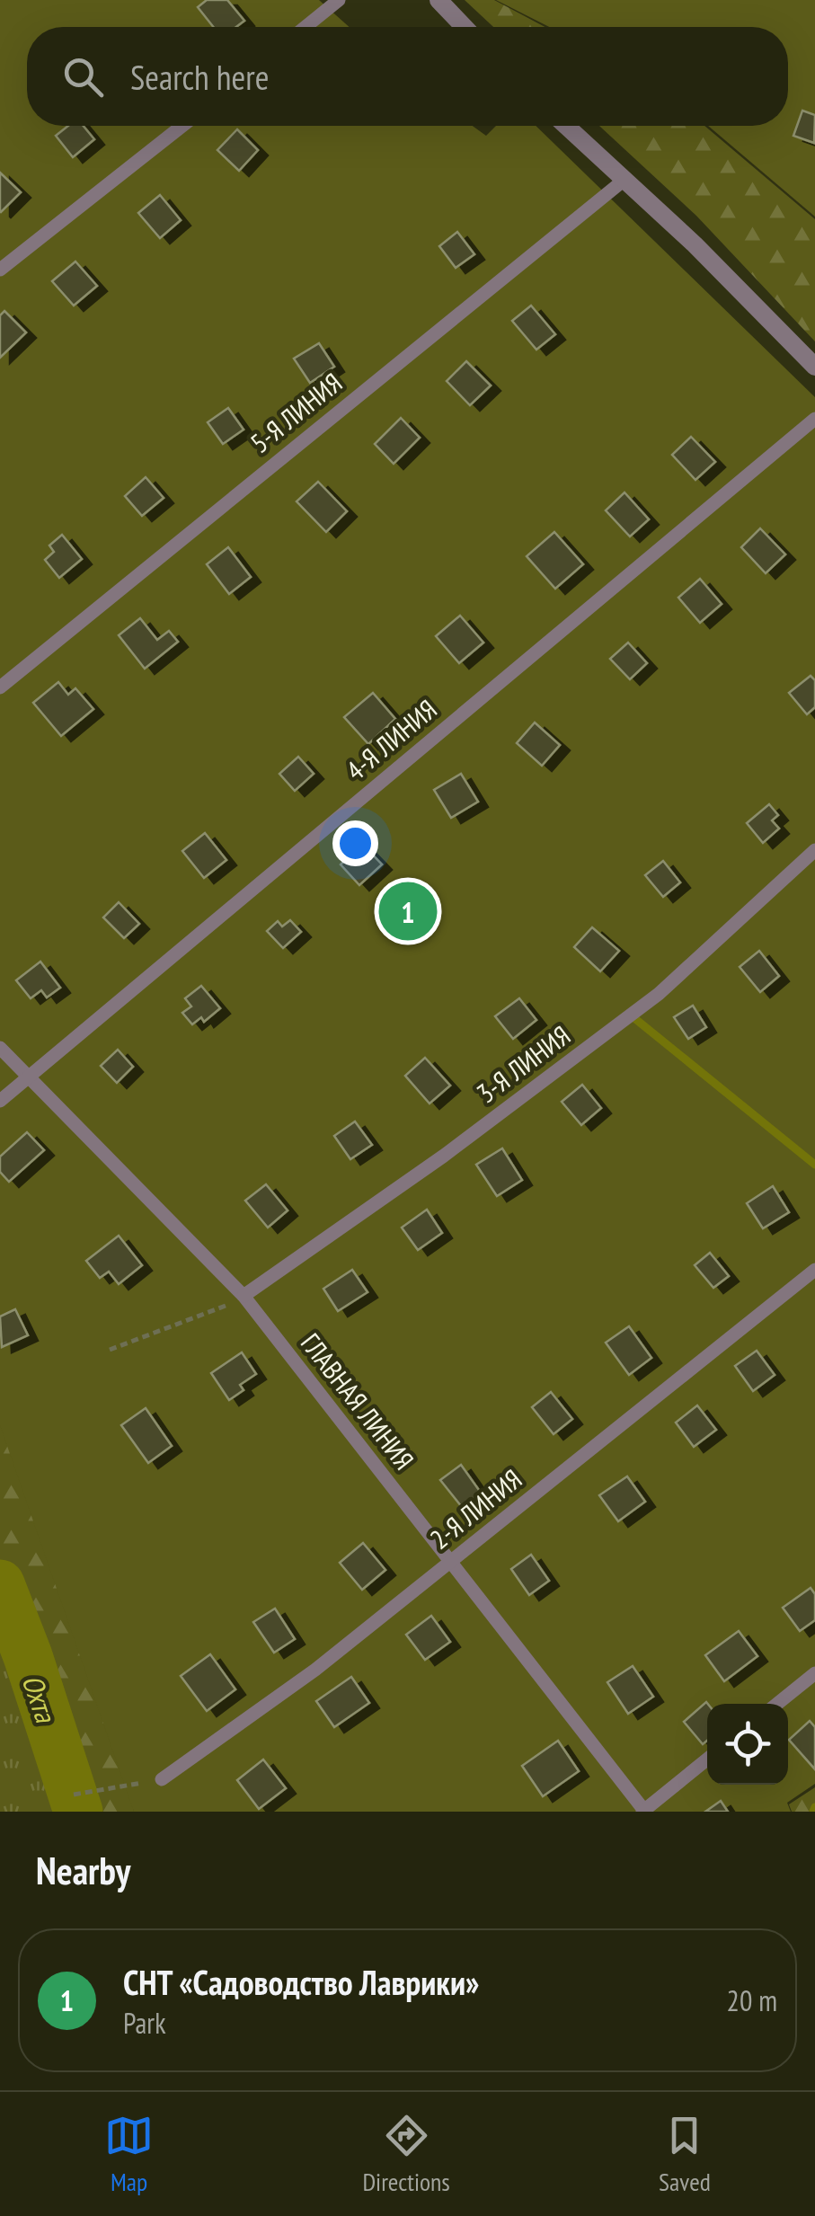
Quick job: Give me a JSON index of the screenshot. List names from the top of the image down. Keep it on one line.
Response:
{"streets":{"lane":["5-Я ЛИНИЯ","4-Я ЛИНИЯ","3-Я ЛИНИЯ","ГЛАВНАЯ ЛИНИЯ","2-Я ЛИНИЯ"]},"crossings":[["4-Я ЛИНИЯ","ГЛАВНАЯ ЛИНИЯ"],["3-Я ЛИНИЯ","ГЛАВНАЯ ЛИНИЯ"],["ГЛАВНАЯ ЛИНИЯ","2-Я ЛИНИЯ"]],"water":["Охта"],"page":{"search":"Search here","pins":"1","heading":"Nearby","list":[{"mark":"1","name":"СНТ «Садоводство Лаврики»","note":"Park","value":"20 m"}],"nav":["Map","Directions","Saved"]}}
